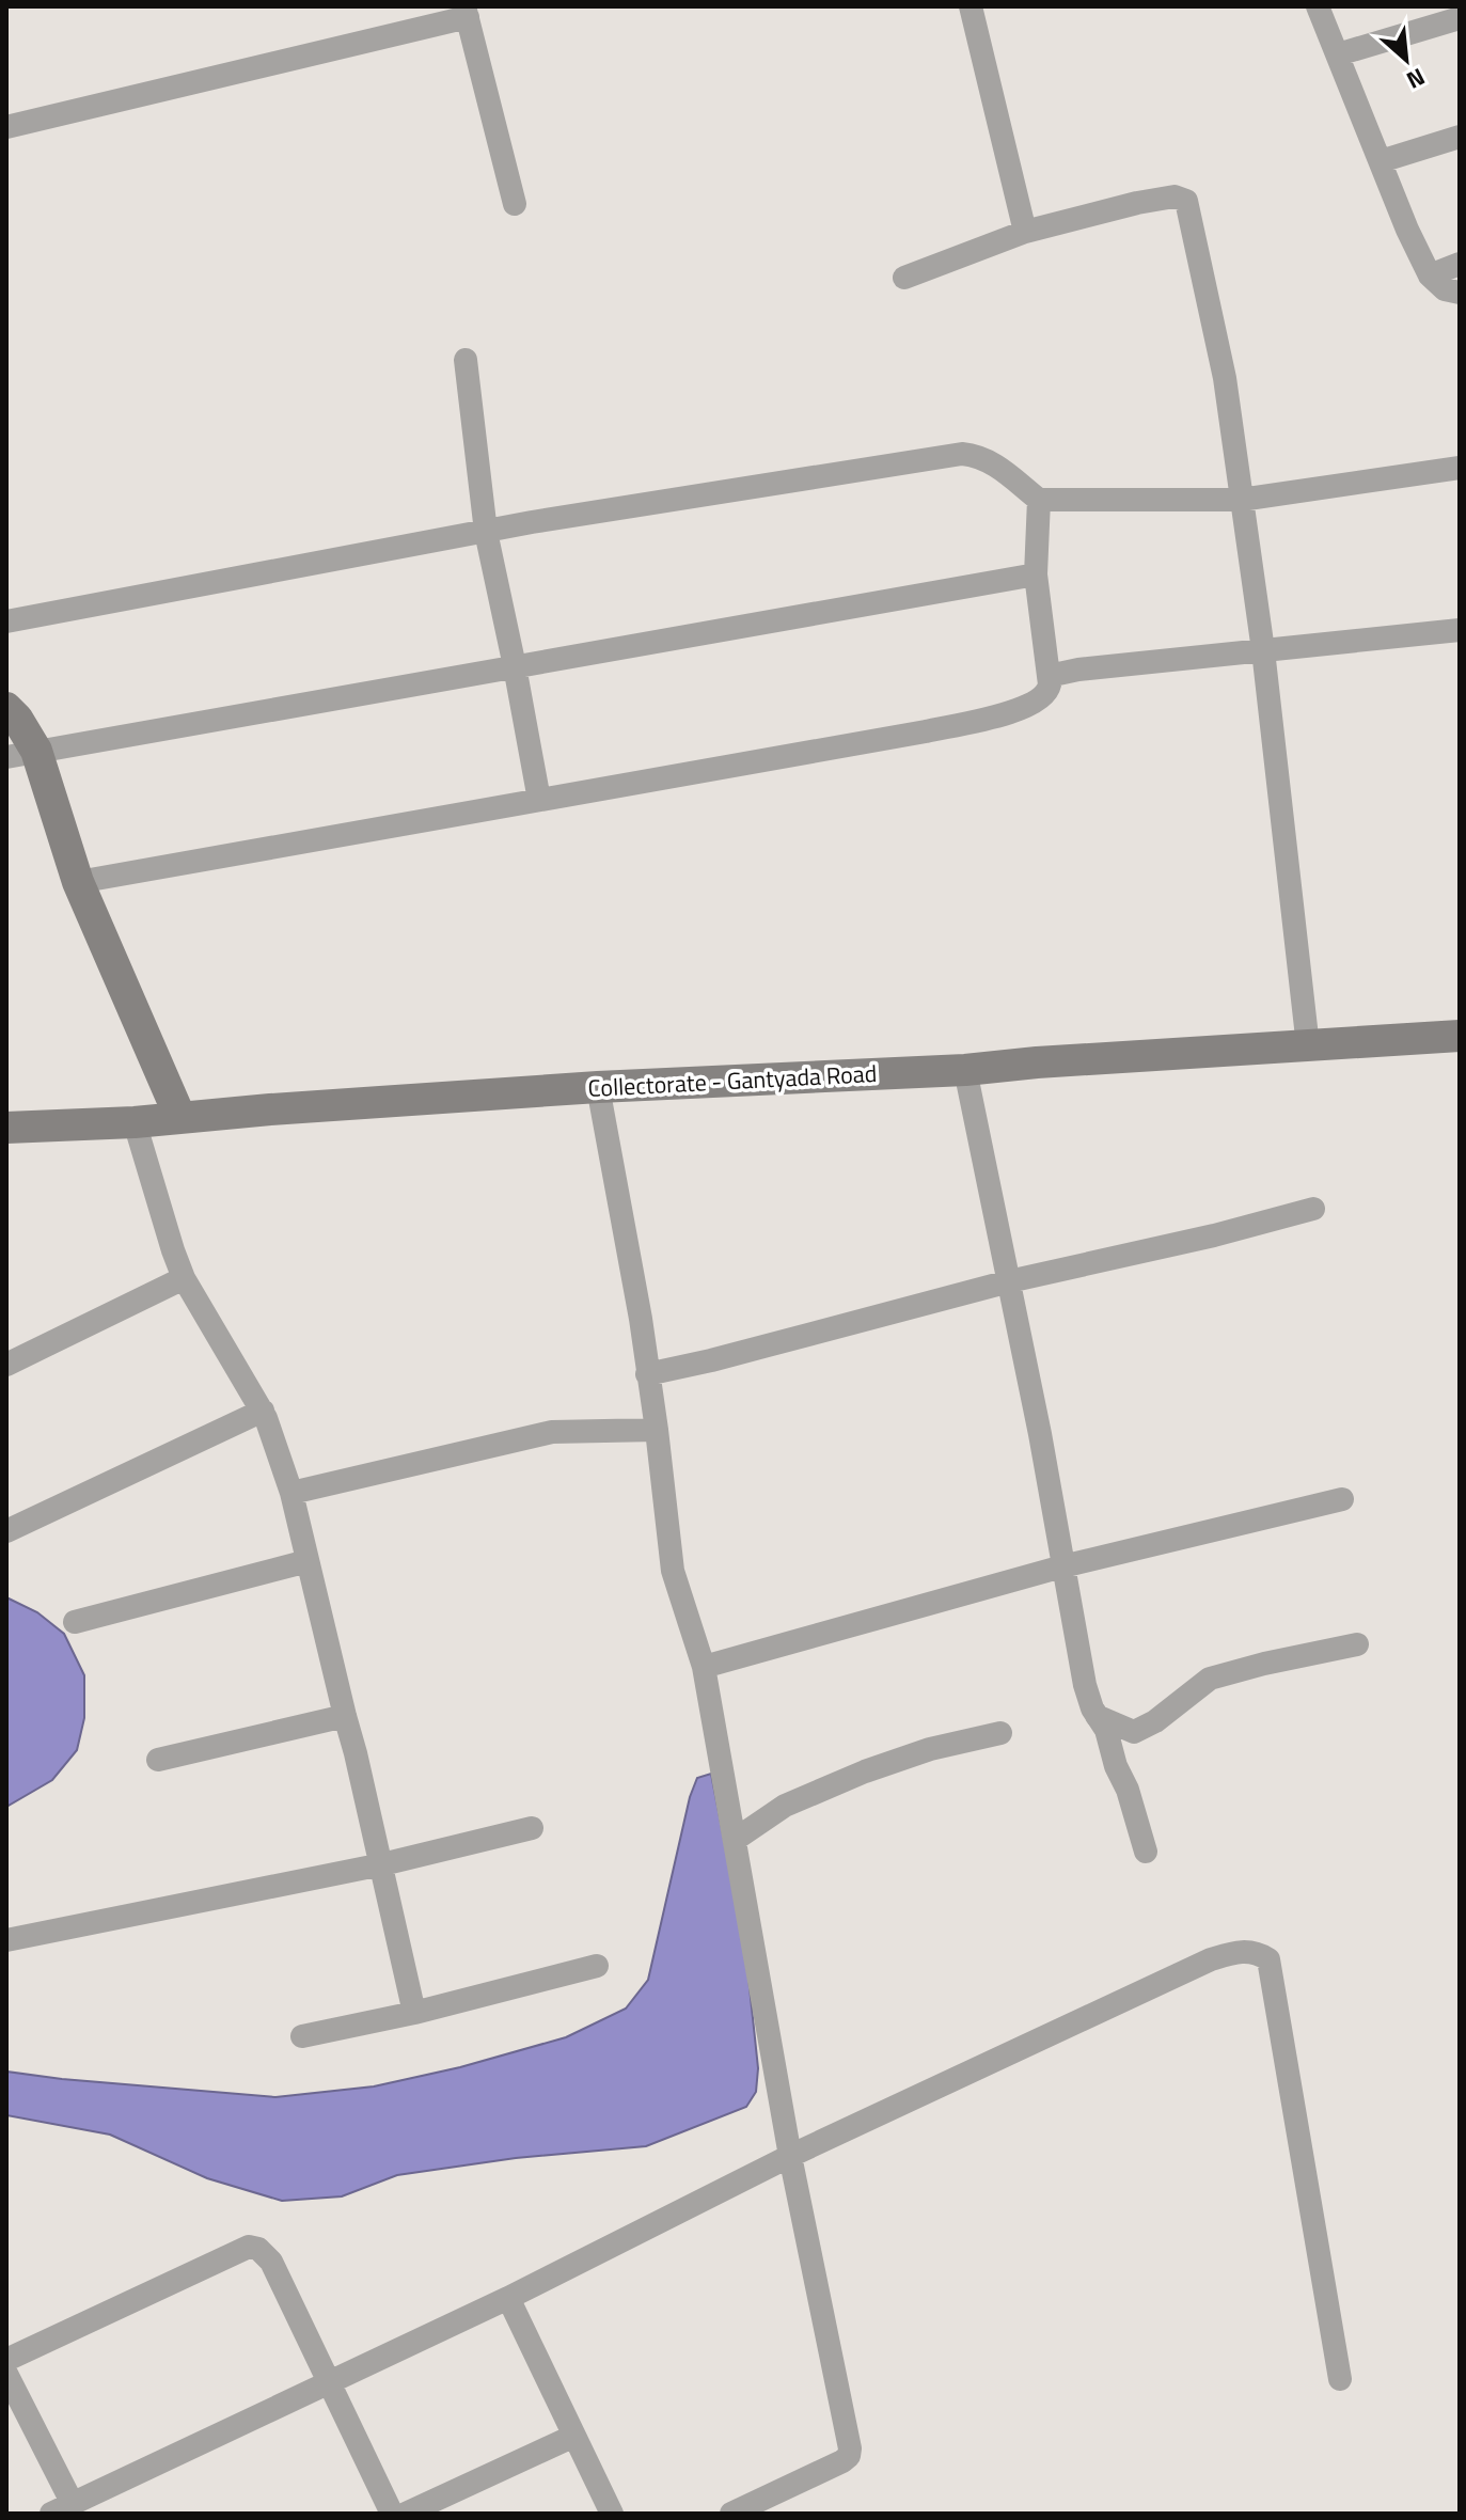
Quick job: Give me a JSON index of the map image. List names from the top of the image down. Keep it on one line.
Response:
{"streets":{"street":["Collectorate - Gantyada Road"]},"north":"bottom right"}
